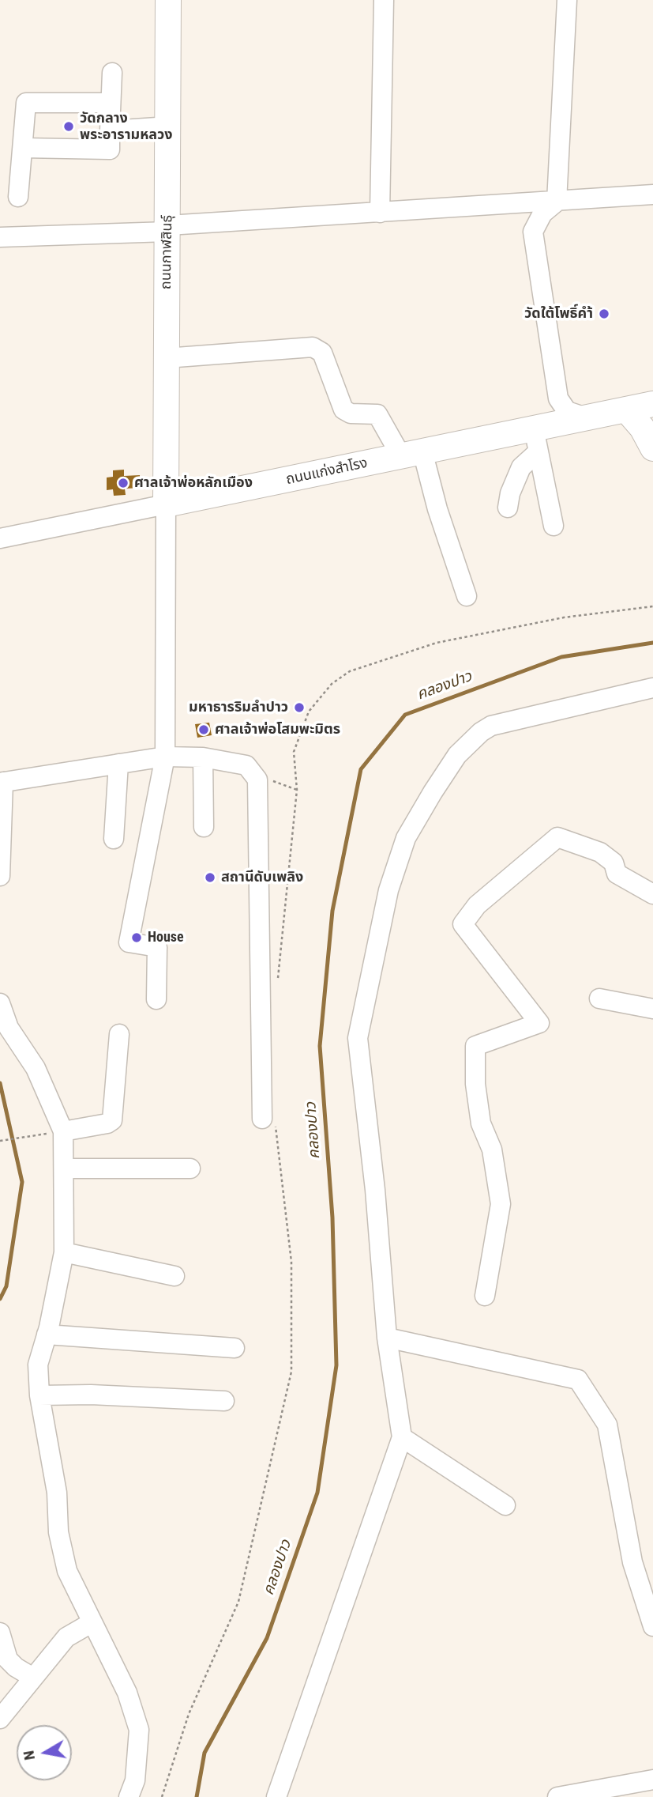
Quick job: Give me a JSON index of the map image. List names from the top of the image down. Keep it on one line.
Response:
{"streets":{"main road":["ถนนกาฬสินธุ์","ถนนแก่งสำโรง"]},"crossings":[["ถนนกาฬสินธุ์","ถนนแก่งสำโรง"]],"water":["คลองปาว"],"places":["วัดกลาง พระอารามหลวง","วัดใต้โพธิ์คำ้","ศาลเจ้าพ่อหลักเมือง","มหาธารริมลำปาว","ศาลเจ้าพ่อโสมพะมิตร","สถานีดับเพลิง","House"],"north":"left"}
